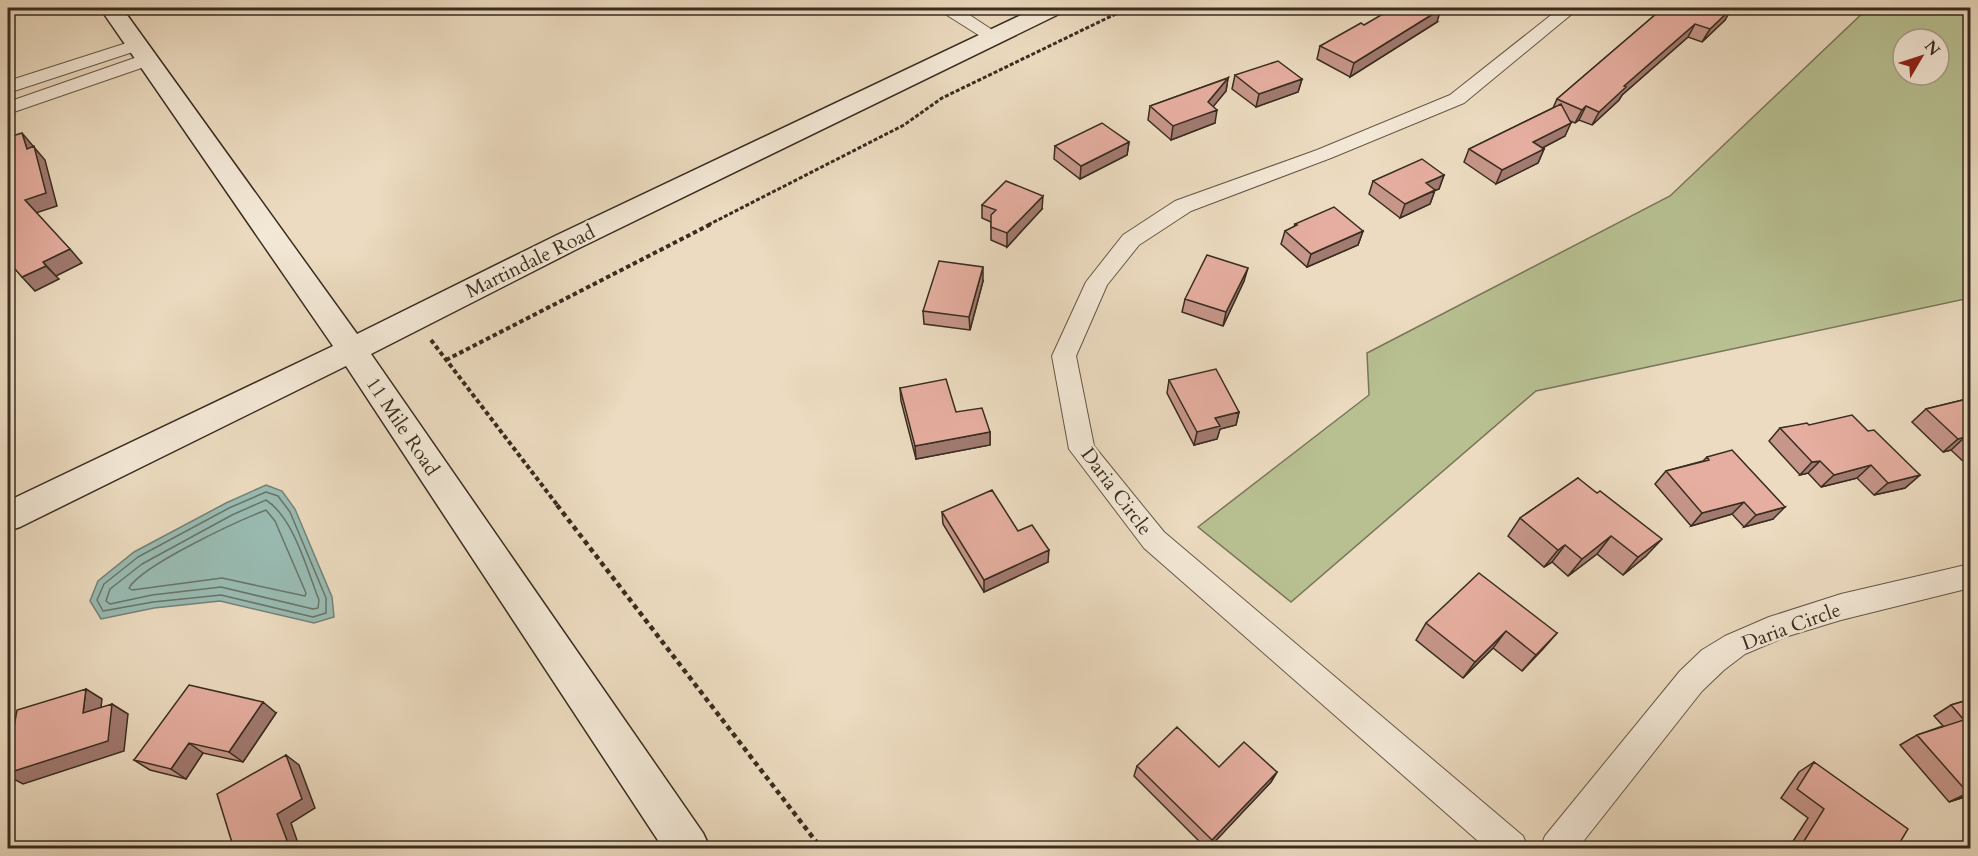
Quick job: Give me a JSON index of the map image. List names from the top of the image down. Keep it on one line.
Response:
{"streets":{"street":["Martindale Road","11 Mile Road","Daria Circle"]},"crossings":[["Martindale Road","11 Mile Road"]],"north":"top right"}
